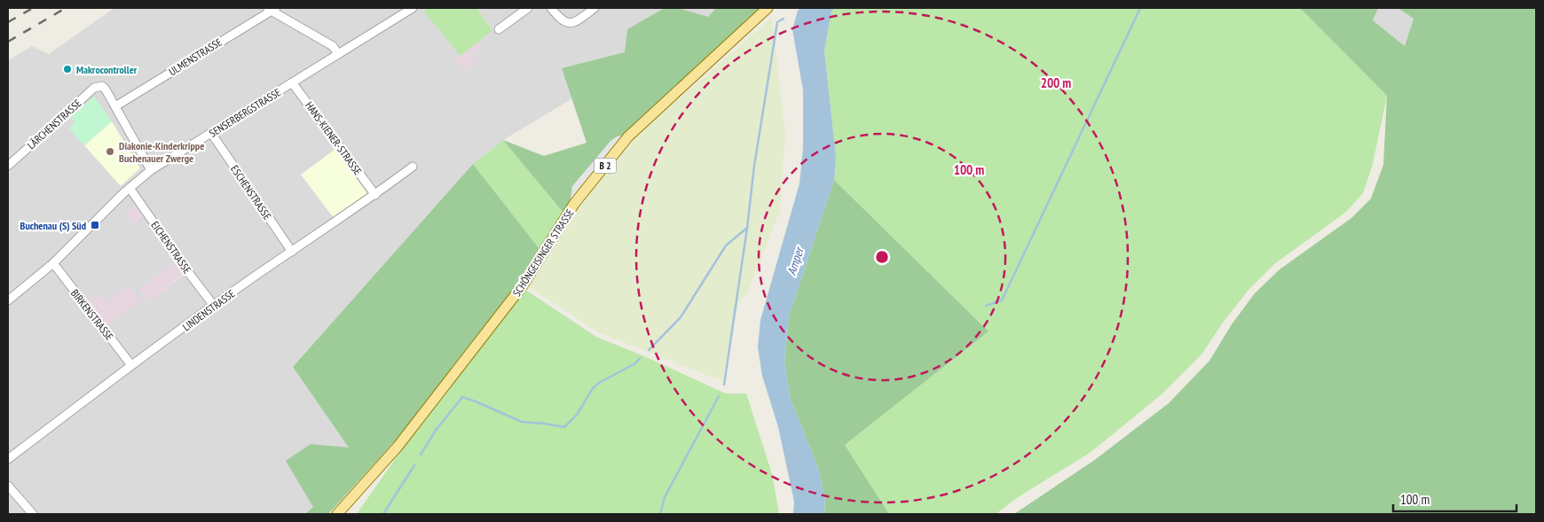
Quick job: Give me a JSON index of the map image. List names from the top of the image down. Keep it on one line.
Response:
{"streets":{"main road":["B 2","SCHÖNGEISINGER STRASSE"],"street":["ULMENSTRASSE","SENSERBERGSTRASSE","LÄRCHENSTRASSE","HANS-KIENER-STRASSE","ESCHENSTRASSE","EICHENSTRASSE","LINDENSTRASSE","BIRKENSTRASSE"]},"crossings":[["ULMENSTRASSE","LÄRCHENSTRASSE"],["SENSERBERGSTRASSE","HANS-KIENER-STRASSE"],["SENSERBERGSTRASSE","ESCHENSTRASSE"],["SENSERBERGSTRASSE","EICHENSTRASSE"],["SENSERBERGSTRASSE","BIRKENSTRASSE"],["HANS-KIENER-STRASSE","LINDENSTRASSE"],["ESCHENSTRASSE","LINDENSTRASSE"],["EICHENSTRASSE","LINDENSTRASSE"],["LINDENSTRASSE","BIRKENSTRASSE"]],"water":["Amper"],"places":{"other":["Makrocontroller","Diakonie-Kinderkrippe Buchenauer Zwerge"],"transit":["Buchenau (S) Süd"]},"scale_bar":"100 m","rings":["200 m","100 m"]}
